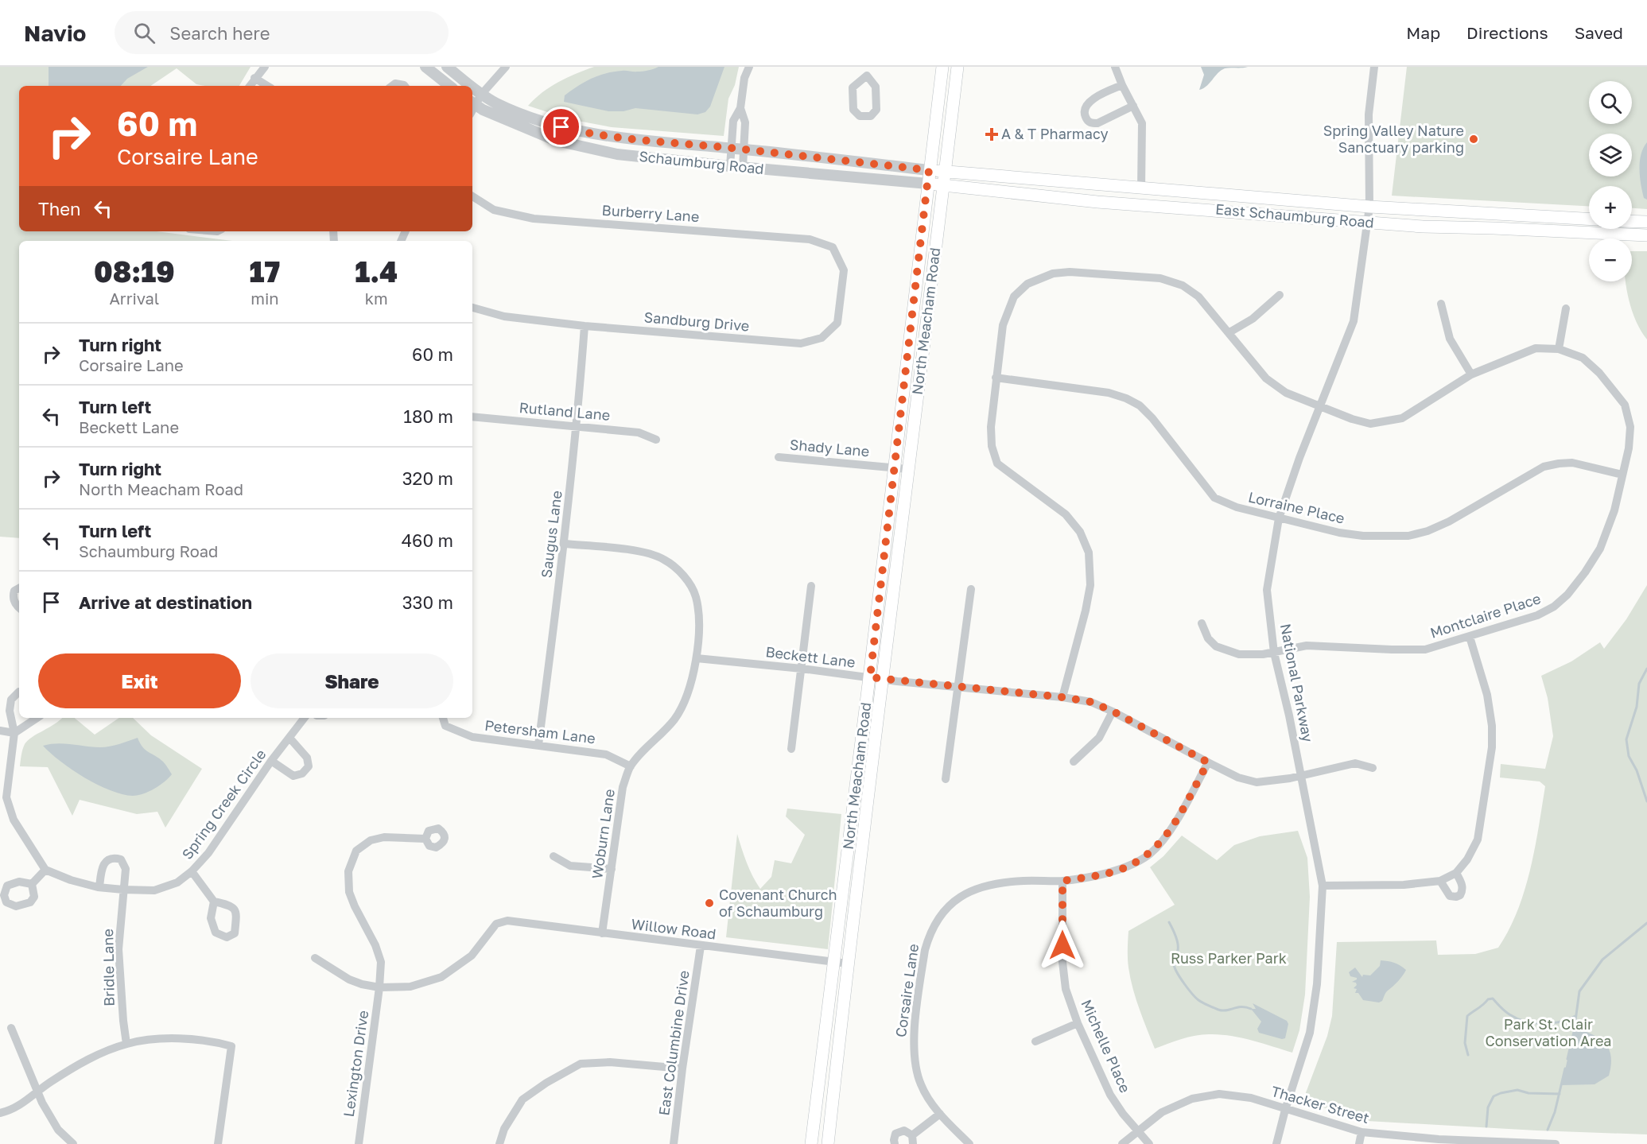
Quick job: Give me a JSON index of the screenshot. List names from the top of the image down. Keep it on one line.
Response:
{"streets":{"main road":["Schaumburg Road","East Schaumburg Road","North Meacham Road"],"street":["Burberry Lane","Sandburg Drive","Rutland Lane","Shady Lane","Lorraine Place","Saugus Lane","Montclaire Place","Beckett Lane","National Parkway","Petersham Lane","Spring Creek Circle","Woburn Lane","Willow Road","Bridle Lane","Corsaire Lane","East Columbine Drive","Michelle Place","Lexington Drive","Thacker Street"]},"crossings":[["Schaumburg Road","East Schaumburg Road"],["Schaumburg Road","North Meacham Road"],["Burberry Lane","Sandburg Drive"],["East Schaumburg Road","North Meacham Road"],["East Schaumburg Road","National Parkway"],["North Meacham Road","Shady Lane"],["North Meacham Road","Beckett Lane"],["North Meacham Road","Willow Road"],["Sandburg Drive","Saugus Lane"],["Rutland Lane","Saugus Lane"],["Lorraine Place","Montclaire Place"],["Lorraine Place","National Parkway"],["Saugus Lane","Petersham Lane"],["Saugus Lane","Woburn Lane"],["Montclaire Place","National Parkway"],["Beckett Lane","National Parkway"],["Beckett Lane","Woburn Lane"],["Beckett Lane","Corsaire Lane"],["National Parkway","Thacker Street"],["Petersham Lane","Woburn Lane"],["Spring Creek Circle","Bridle Lane"],["Woburn Lane","Willow Road"],["Willow Road","East Columbine Drive"],["Willow Road","Lexington Drive"],["Corsaire Lane","Michelle Place"],["Michelle Place","Thacker Street"]],"parks":["Russ Parker Park","Park St. Clair Conservation Area"],"places":{"health":["A & T Pharmacy"],"other":["Spring Valley Nature Sanctuary parking","Covenant Church of Schaumburg"]},"page":{"header":"Navio","search":"Search here","nav":["Map","Directions","Saved"],"map_buttons":["+","−"],"turn":["60 m","Corsaire Lane"],"then":"Then","eta":["08:19","Arrival","17","min","1.4","km"],"list":[{"name":"Turn right","note":"Corsaire Lane","value":"60 m"},{"name":"Turn left","note":"Beckett Lane","value":"180 m"},{"name":"Turn right","note":"North Meacham Road","value":"320 m"},{"name":"Turn left","note":"Schaumburg Road","value":"460 m"},{"name":"Arrive at destination","value":"330 m"}],"buttons":["Exit","Share"]}}
